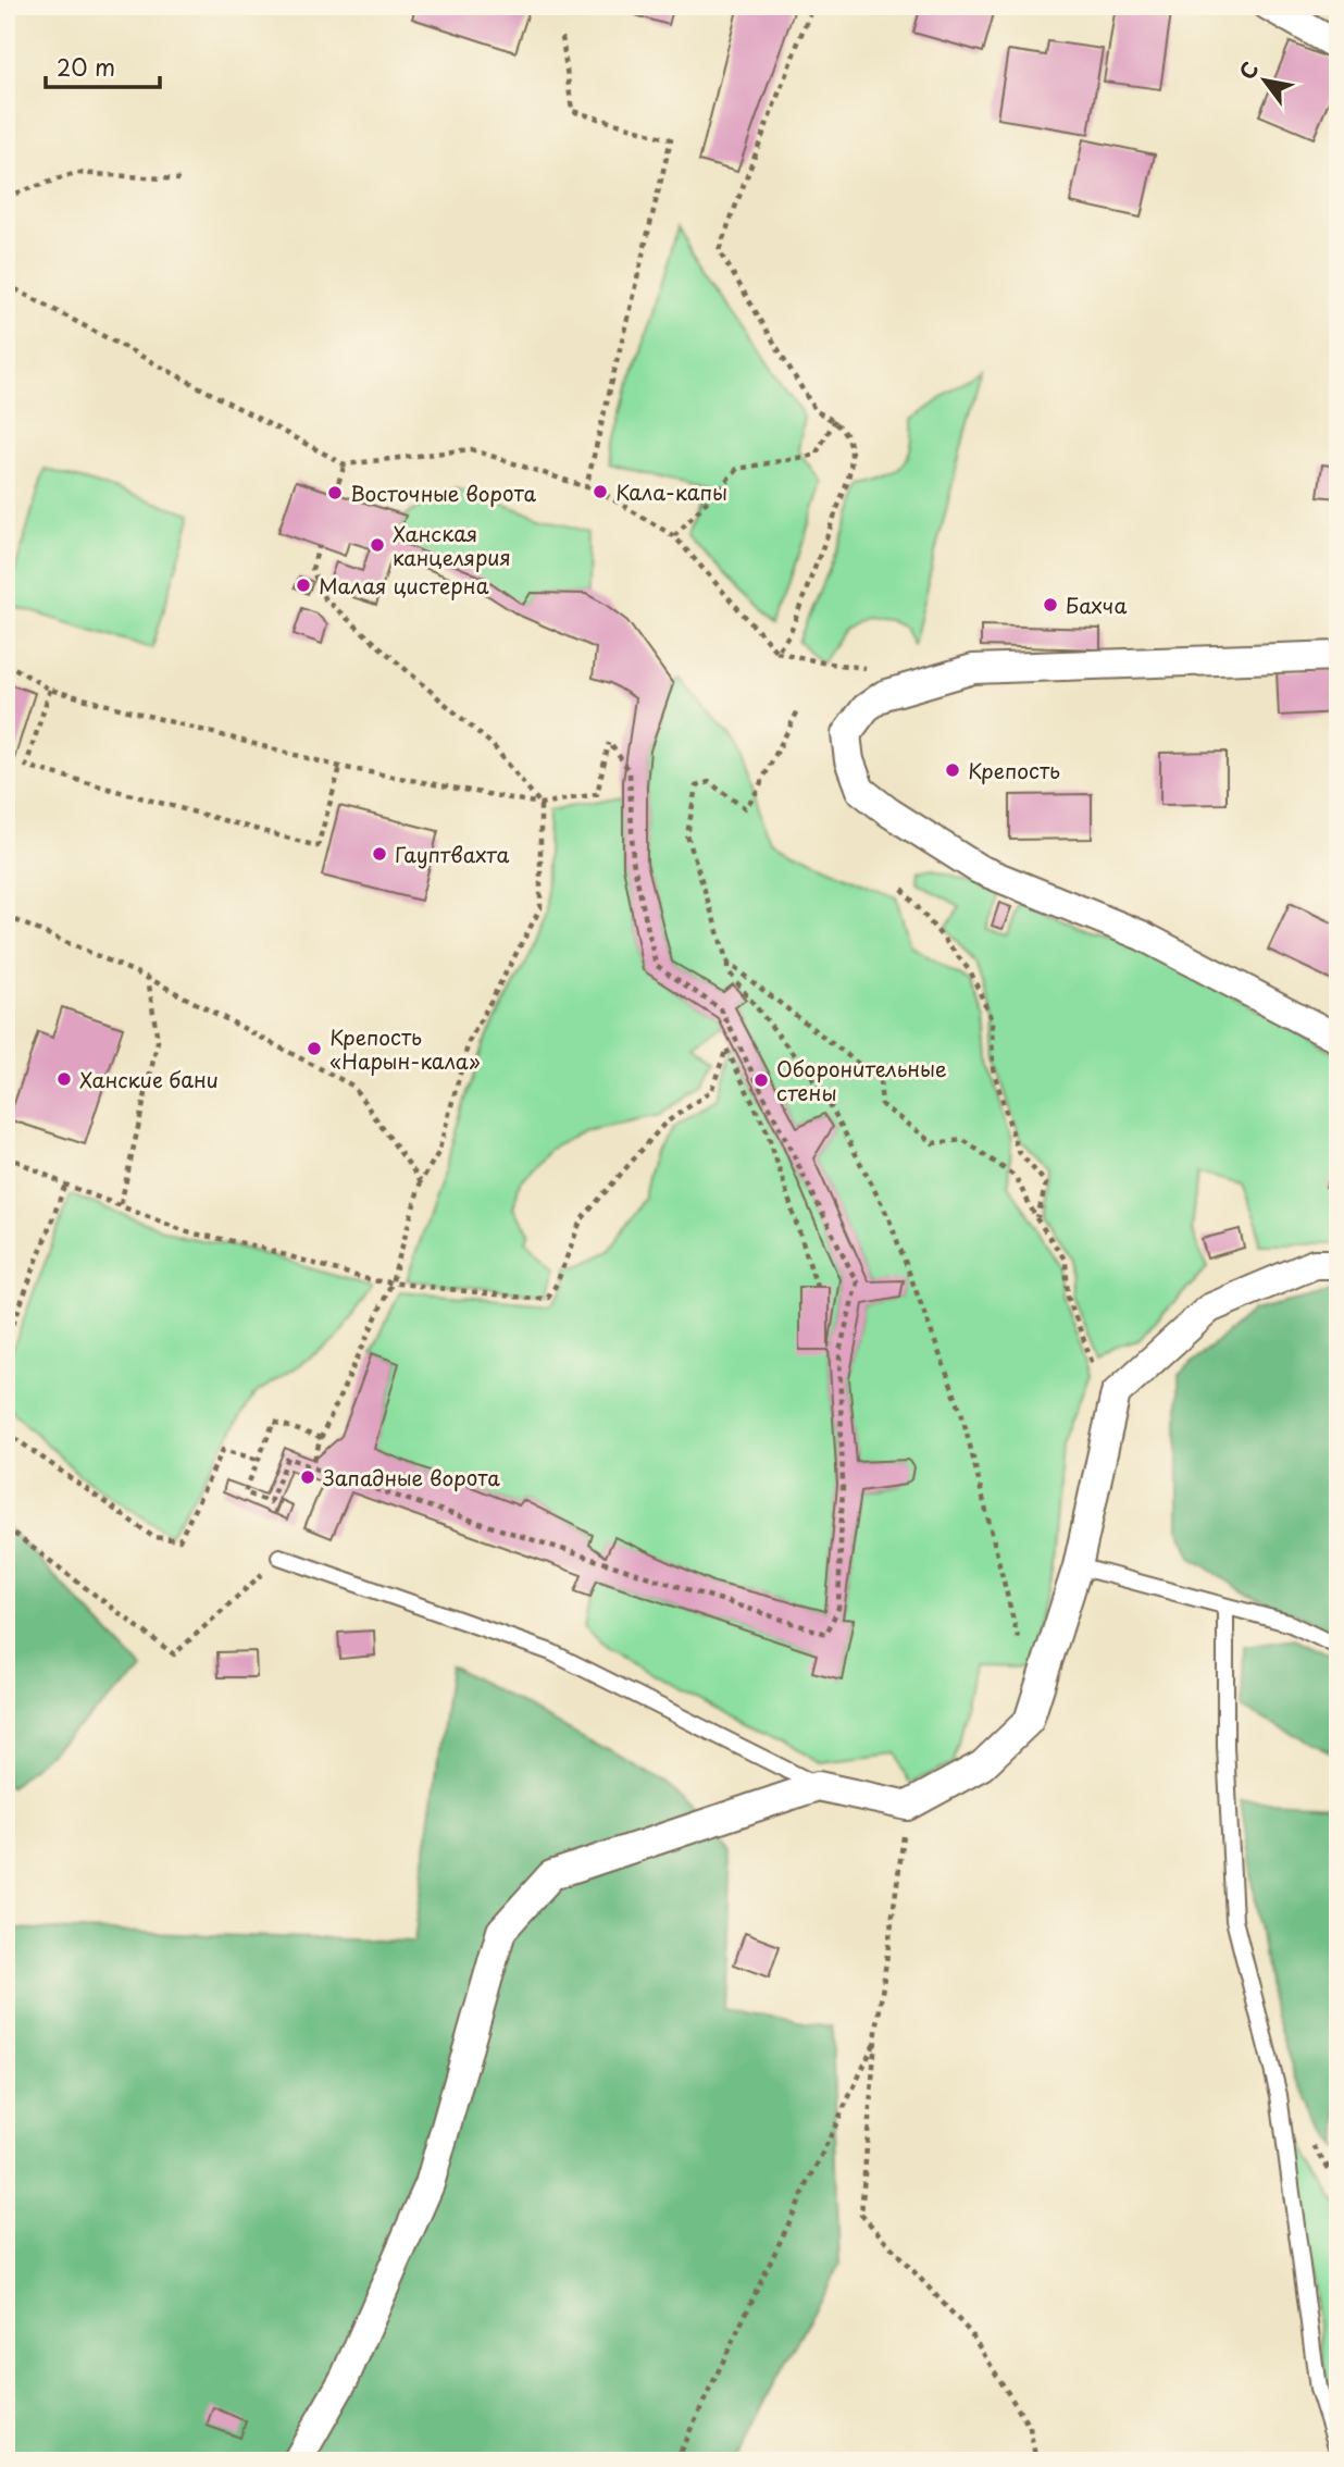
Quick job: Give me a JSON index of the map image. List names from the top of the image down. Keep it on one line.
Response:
{"places":["Кала-капы","Восточные ворота","Ханская канцелярия","Малая цистерна","Бахча","Крепость","Гауптвахта","Крепость «Нарын-кала»","Ханские бани","Оборонительные стены","Западные ворота"],"scale_bar":"20 m","north":"top left"}
